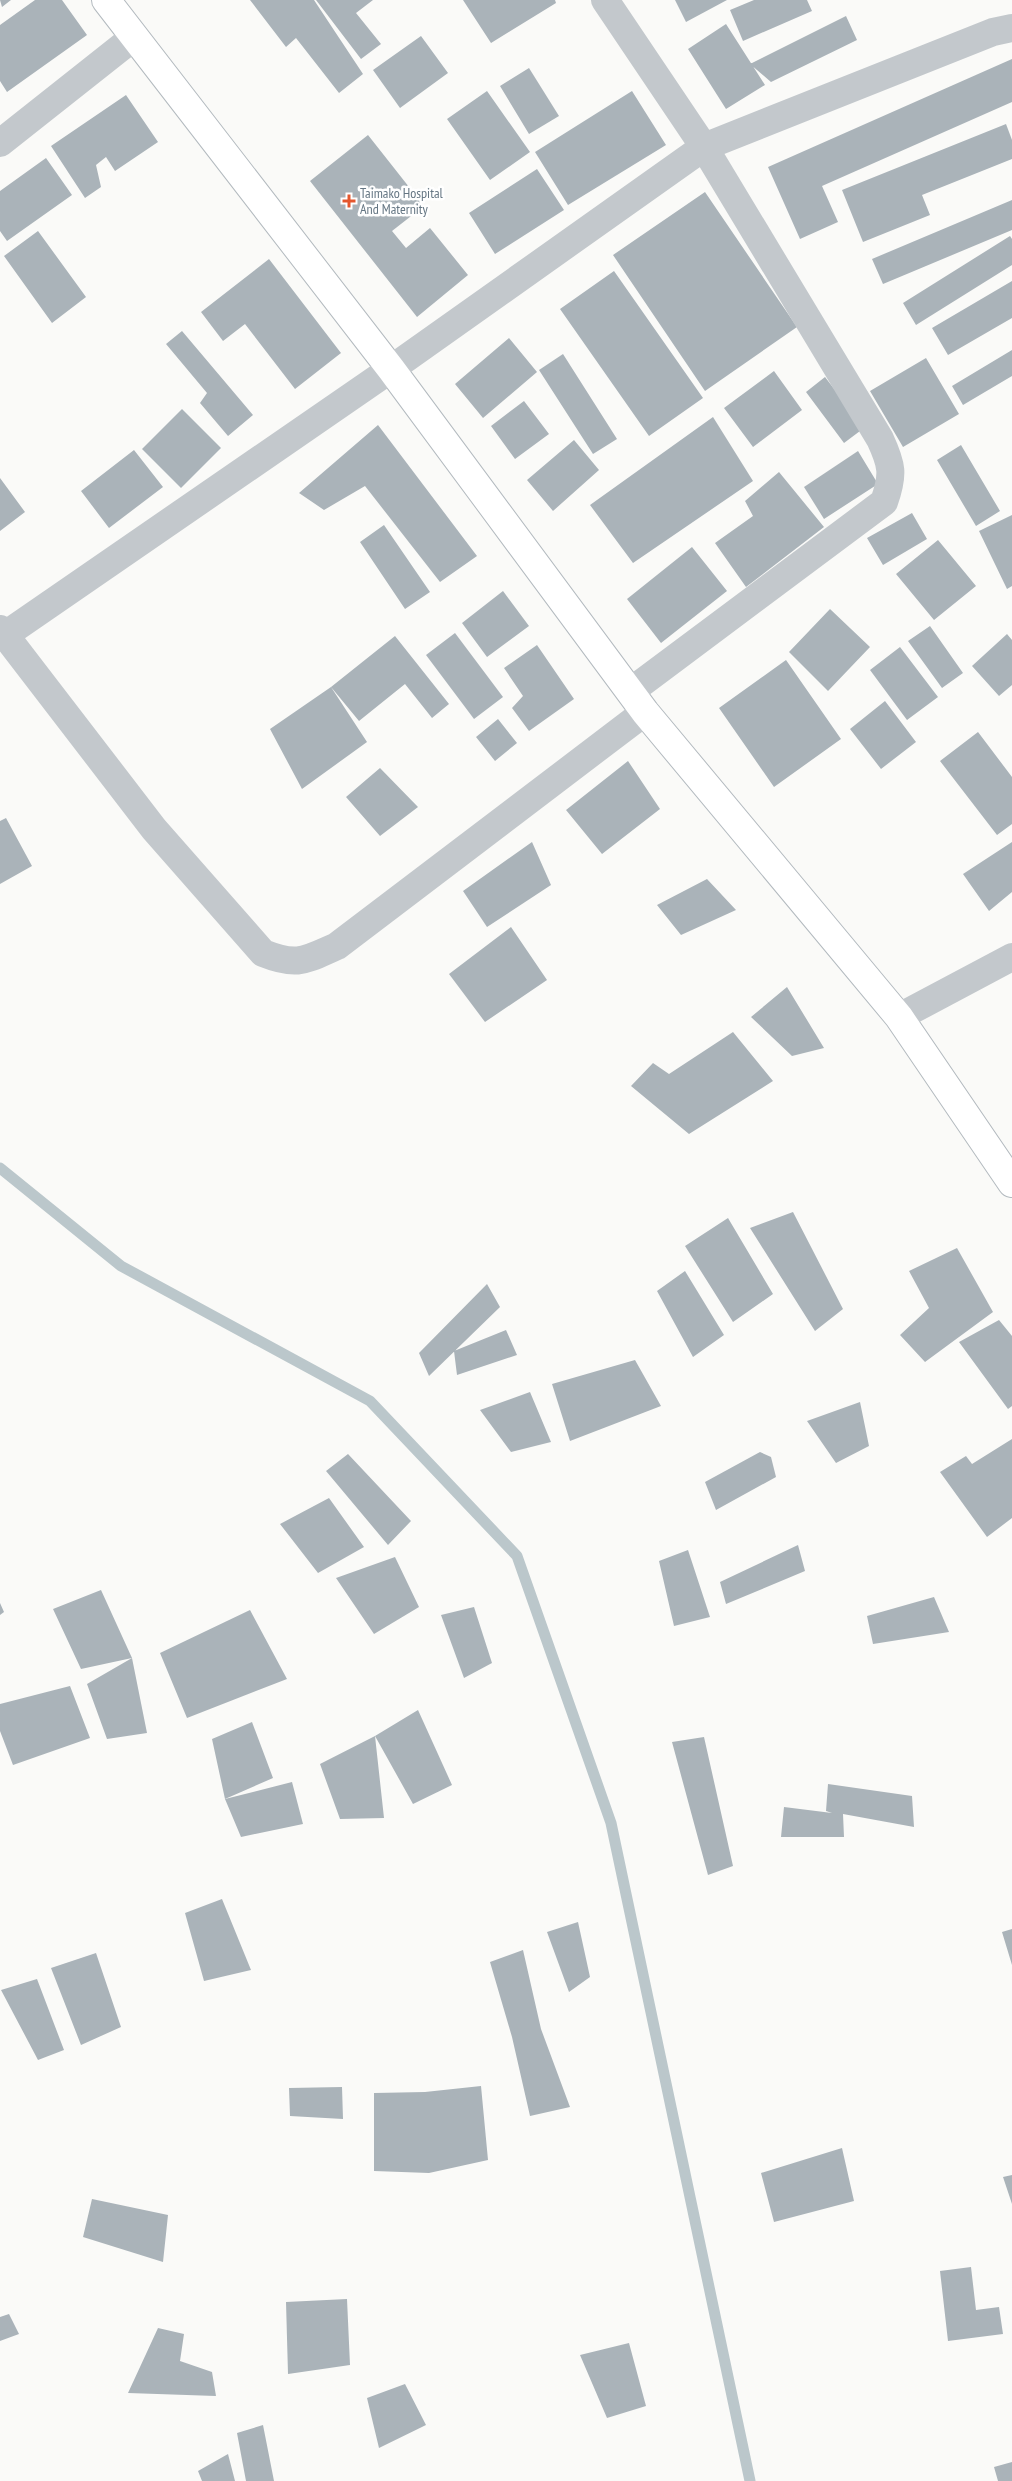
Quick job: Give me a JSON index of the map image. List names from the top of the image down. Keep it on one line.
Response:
{"places":{"health":["Taimako Hospital And Maternity"]}}
